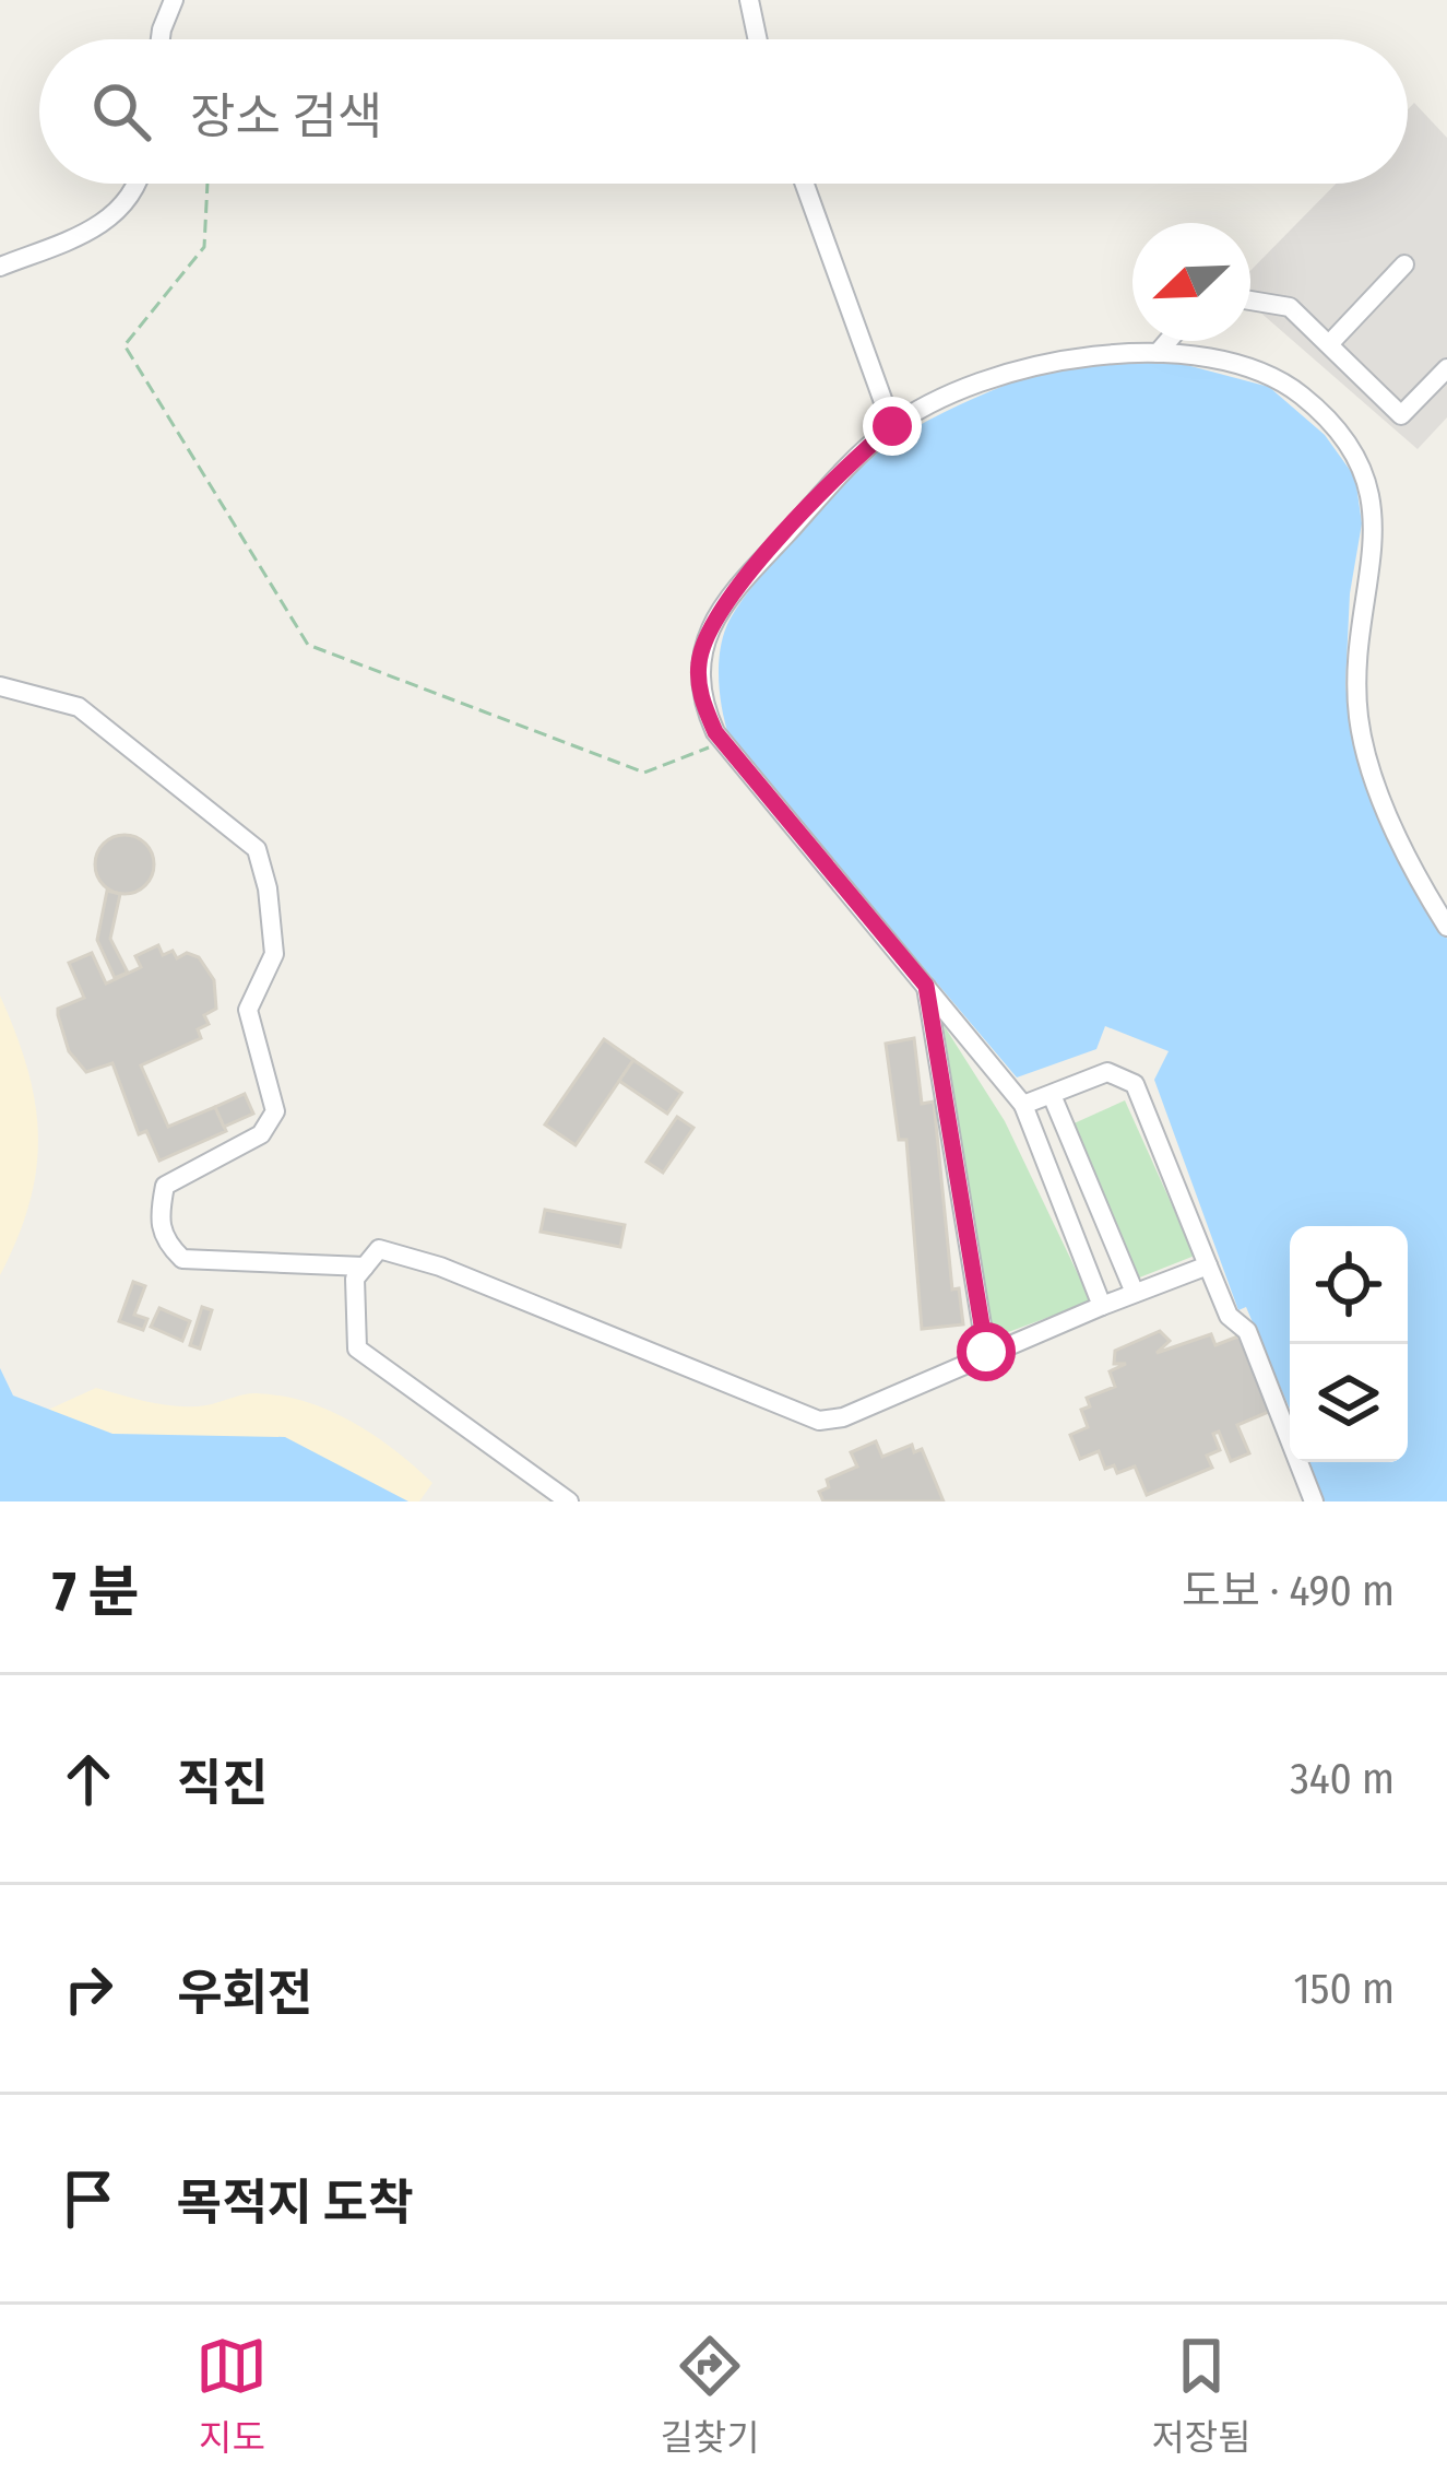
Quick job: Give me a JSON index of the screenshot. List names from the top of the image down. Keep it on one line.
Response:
{"north":"bottom left","page":{"search":"장소 검색","heading":["7 분","도보 · 490 m"],"list":[["직진","340 m"],["우회전","150 m"],"목적지 도착"],"nav":["지도","길찾기","저장됨"]}}
